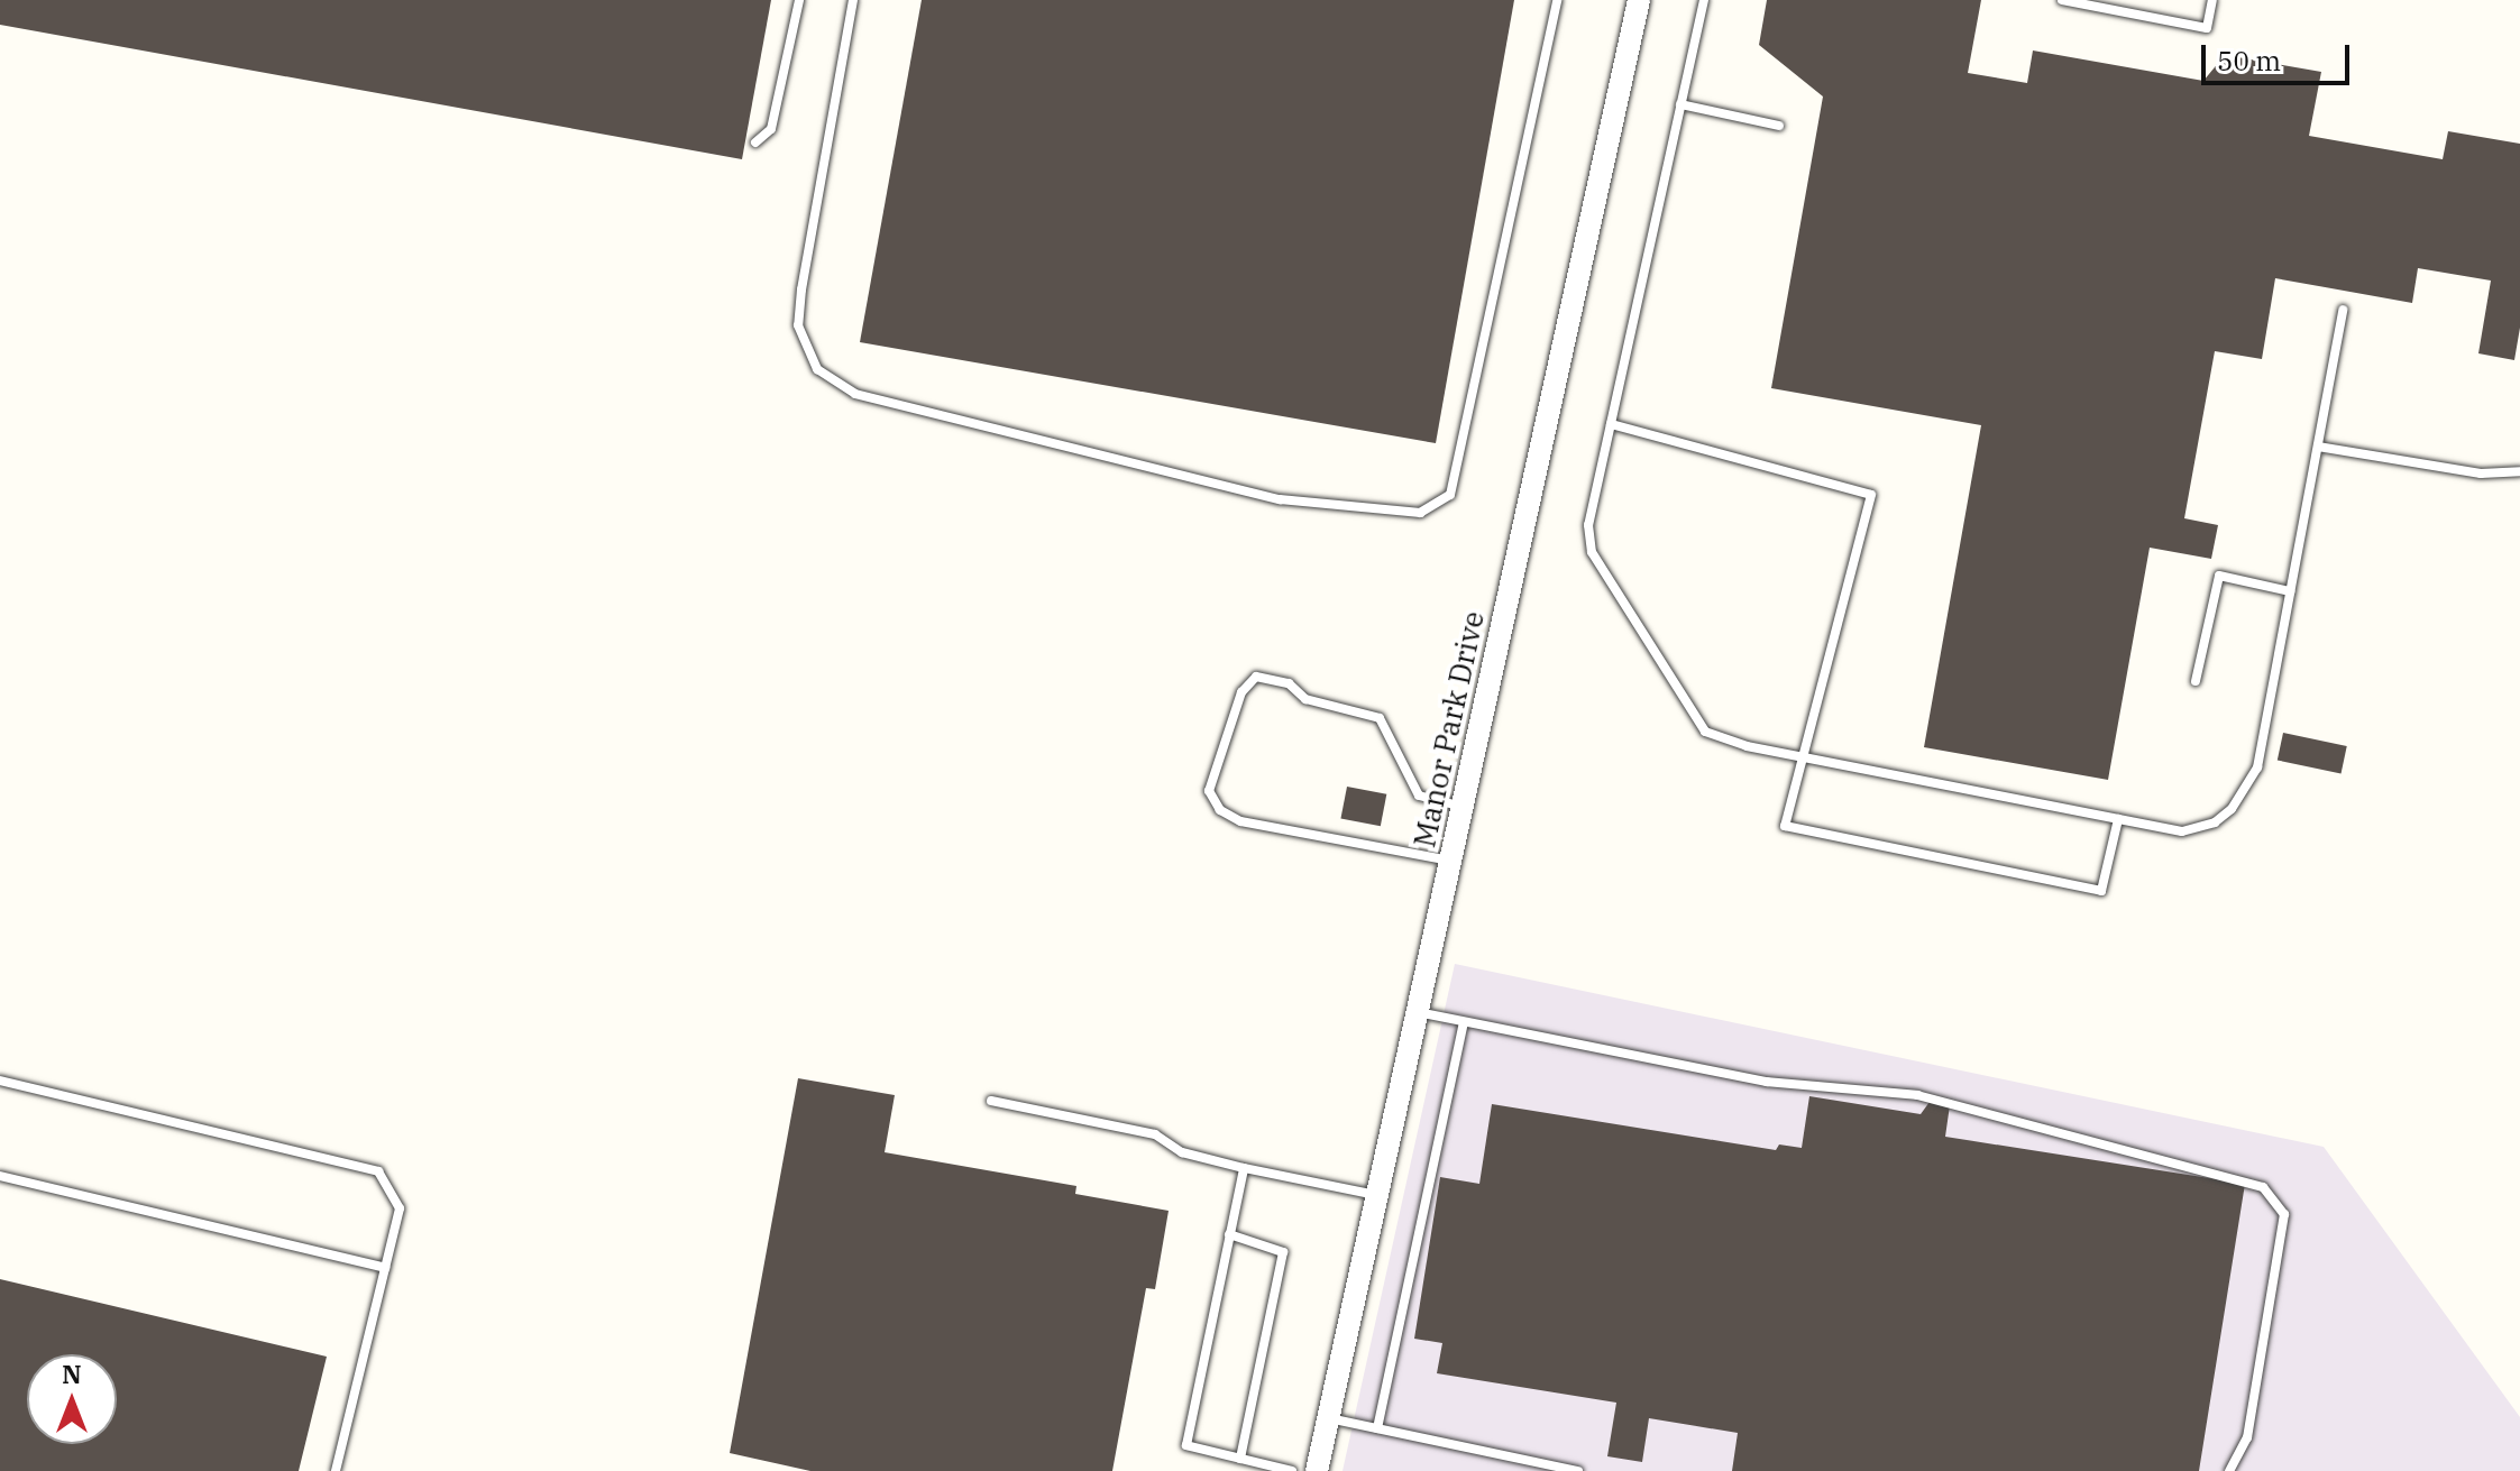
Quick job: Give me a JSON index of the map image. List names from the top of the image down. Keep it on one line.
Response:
{"streets":{"street":["Manor Park Drive"]},"scale_bar":"50 m","north":"top"}
